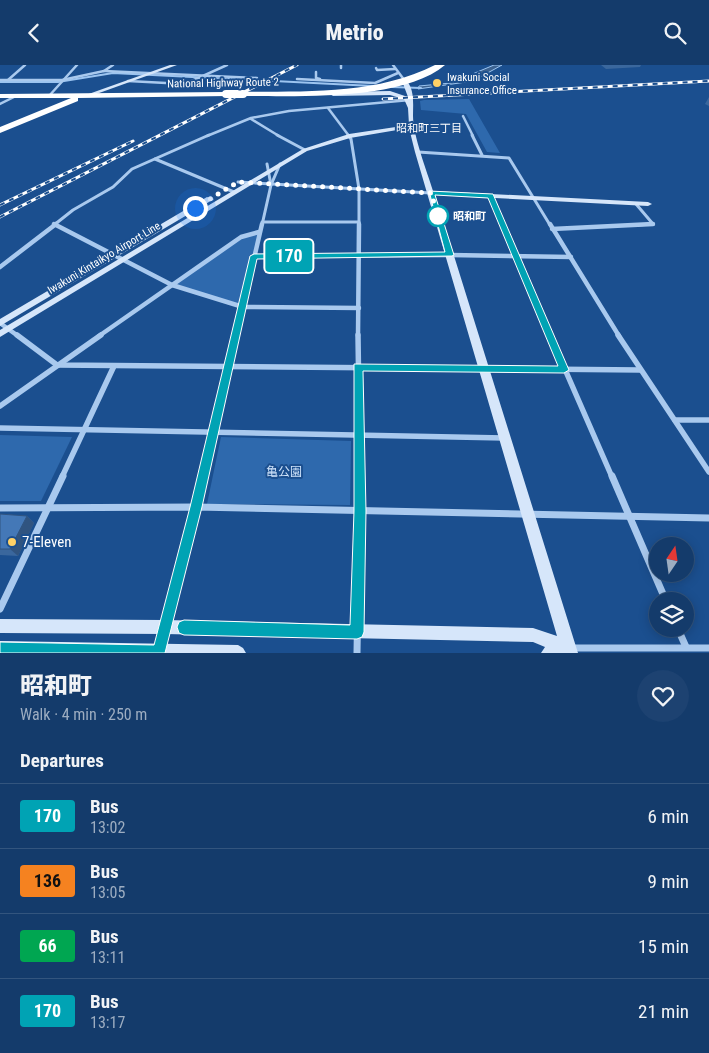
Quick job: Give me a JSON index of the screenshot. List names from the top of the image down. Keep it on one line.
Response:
{"streets":{"highway":["National Highway Route 2"],"street":["Iwakuni Kintaikyo Airport Line"]},"districts":["昭和町三丁目"],"parks":["亀公園"],"places":["Iwakuni Social Insurance Office","昭和町","7-Eleven"],"lines":["bus line 170"],"north":"top","page":{"header":"Metrio","on_map":"170","heading":[["昭和町","Walk · 4 min · 250 m"],"Departures"],"list":[{"mark":"170","name":"Bus","note":"13:02","value":"6 min"},{"mark":"136","name":"Bus","note":"13:05","value":"9 min"},{"mark":"66","name":"Bus","note":"13:11","value":"15 min"},{"mark":"170","name":"Bus","note":"13:17","value":"21 min"}]}}
